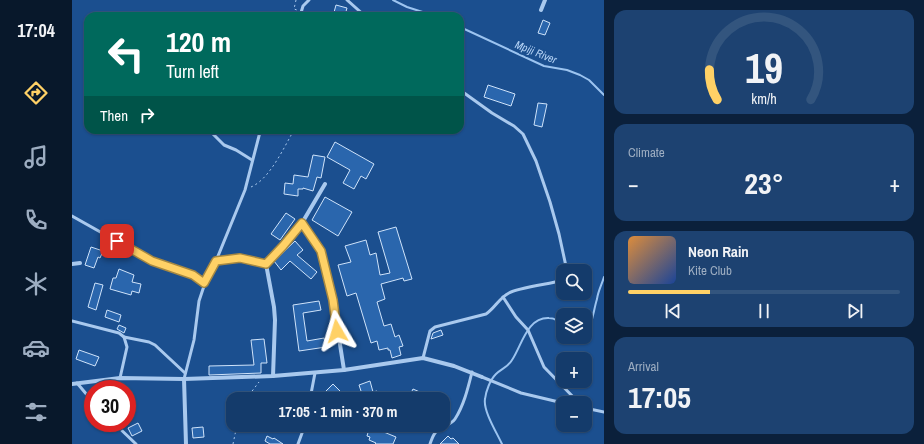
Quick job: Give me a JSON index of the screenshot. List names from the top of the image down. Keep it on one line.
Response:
{"water":["Mpiji River"],"page":{"tabs":"17:04","turn":["120 m","Turn left"],"then":"Then","tile":["Climate",["Arrival","17:05"]],"heat":["−","23°","+"],"song":["Neon Rain","Kite Club"],"map_buttons":["+","−"],"limit":"30","trip":"17:05 · 1 min · 370 m","gauge":["19","km/h"]}}
